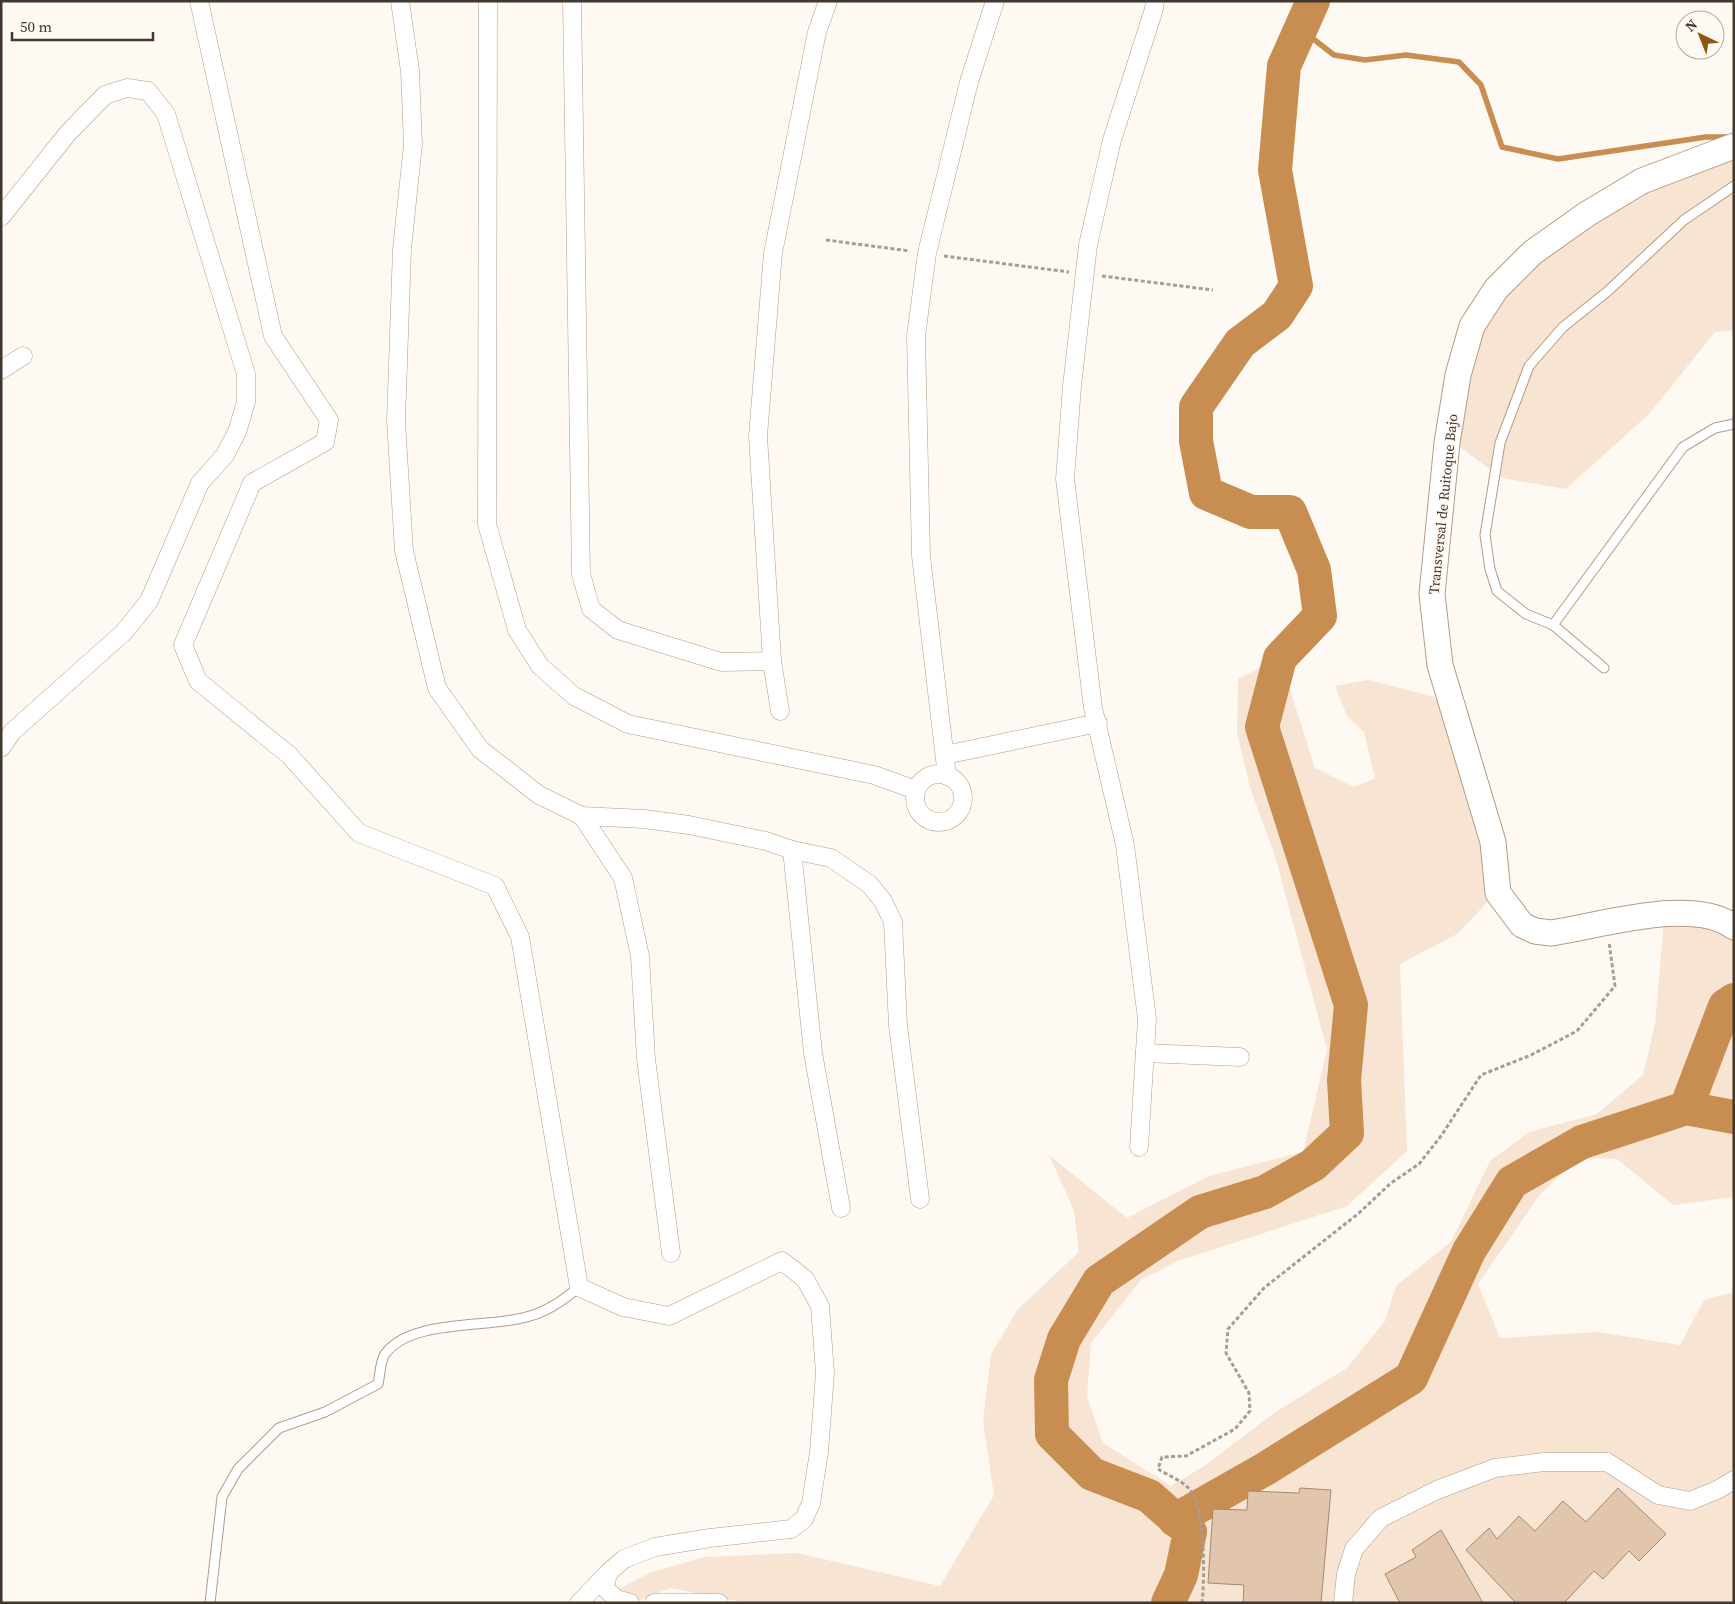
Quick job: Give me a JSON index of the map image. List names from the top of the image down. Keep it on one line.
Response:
{"streets":{"street":["Transversal de Ruitoque Bajo"]},"scale_bar":"50 m","north":"top left"}
